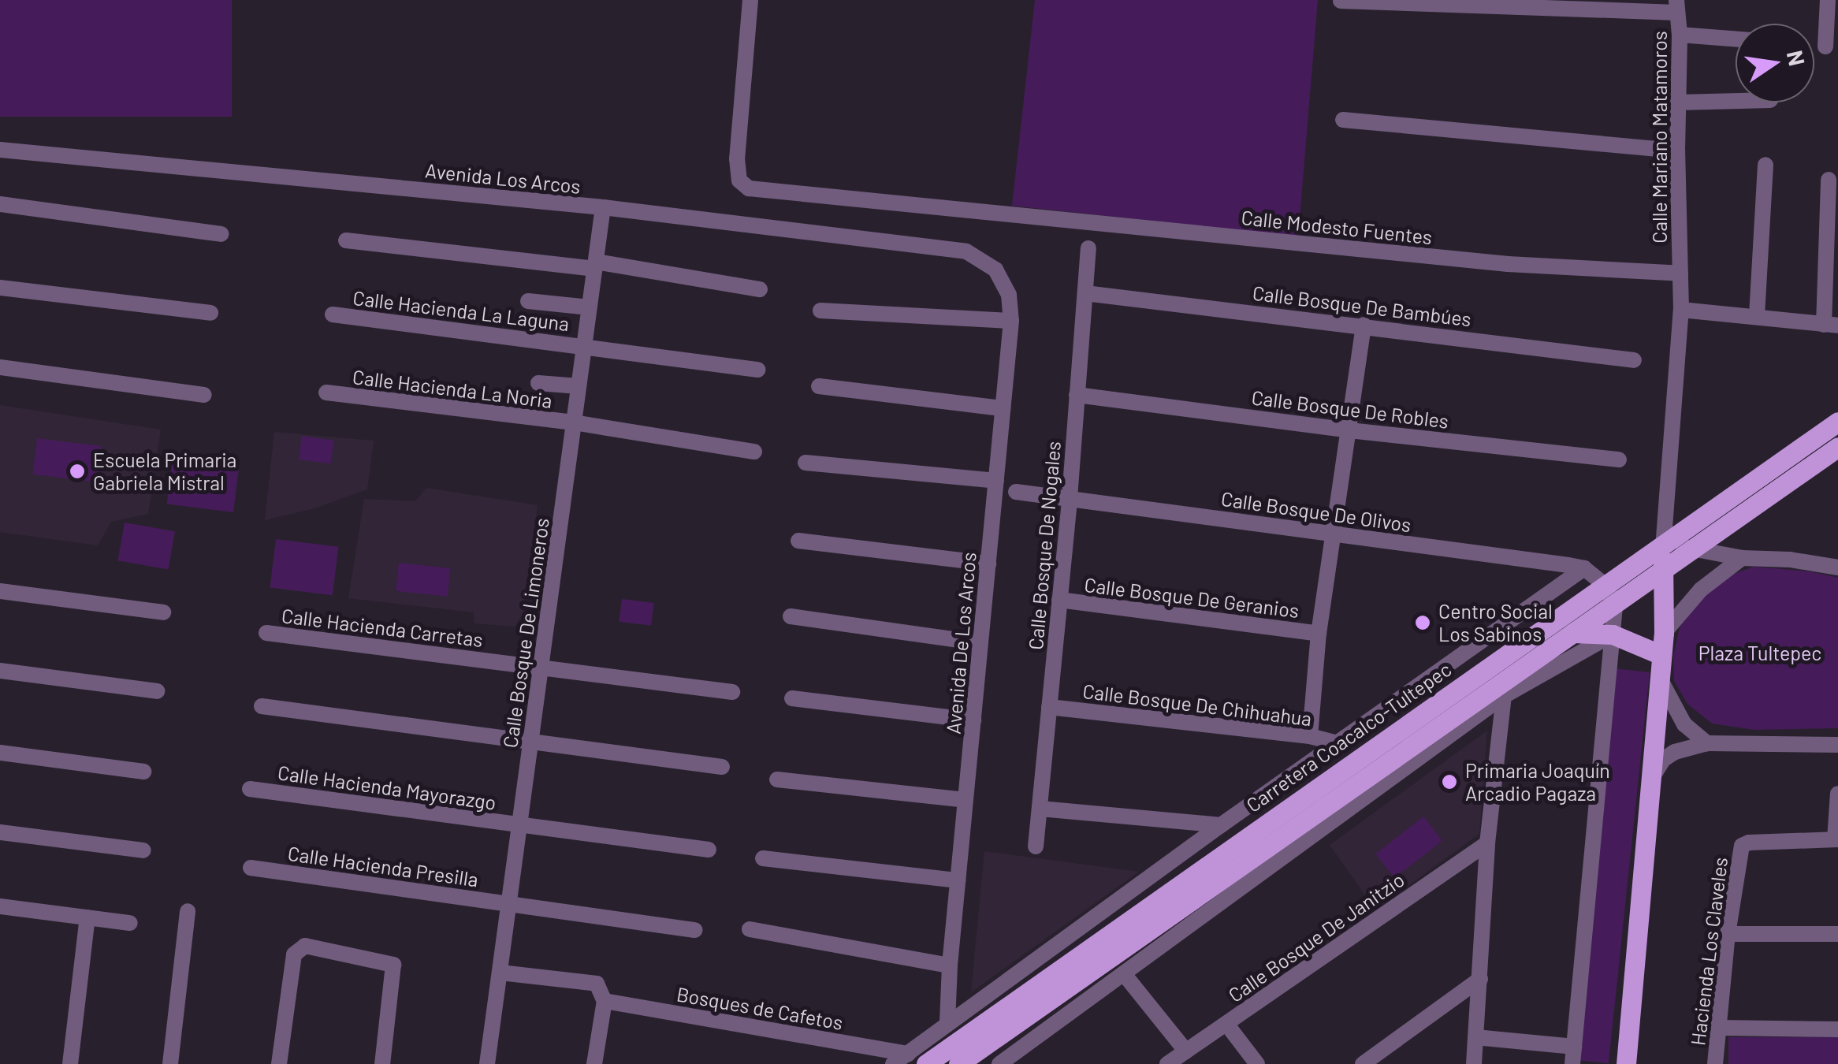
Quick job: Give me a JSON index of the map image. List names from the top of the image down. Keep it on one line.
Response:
{"streets":{"main road":["Carretera Coacalco-Tultepec"],"street":["Calle Mariano Matamoros","Avenida Los Arcos","Calle Modesto Fuentes","Calle Bosque De Bambúes","Calle Hacienda La Laguna","Calle Hacienda La Noria","Calle Bosque De Robles","Calle Bosque De Olivos","Calle Bosque De Nogales","Calle Bosque De Geranios","Calle Hacienda Carretas","Calle Bosque De Limoneros","Avenida De Los Arcos","Calle Bosque De Chihuahua","Calle Hacienda Mayorazgo","Calle Hacienda Presilla","Calle Bosque De Janitzio","Hacienda Los Claveles","Bosques de Cafetos"]},"crossings":[["Calle Mariano Matamoros","Calle Modesto Fuentes"],["Calle Mariano Matamoros","Carretera Coacalco-Tultepec"],["Avenida Los Arcos","Calle Bosque De Limoneros"],["Avenida Los Arcos","Avenida De Los Arcos"],["Calle Bosque De Bambúes","Calle Bosque De Nogales"],["Calle Hacienda La Laguna","Calle Bosque De Limoneros"],["Calle Hacienda La Noria","Calle Bosque De Limoneros"],["Calle Bosque De Robles","Calle Bosque De Nogales"],["Calle Bosque De Olivos","Calle Bosque De Nogales"],["Calle Bosque De Nogales","Calle Bosque De Geranios"],["Calle Bosque De Nogales","Calle Bosque De Chihuahua"],["Calle Hacienda Carretas","Calle Bosque De Limoneros"],["Calle Bosque De Limoneros","Calle Hacienda Mayorazgo"],["Calle Bosque De Limoneros","Calle Hacienda Presilla"]],"parks":["Plaza Tultepec"],"places":["Escuela Primaria Gabriela Mistral","Centro Social Los Sabinos","Primaria Joaquín Arcadio Pagaza"],"north":"right"}
